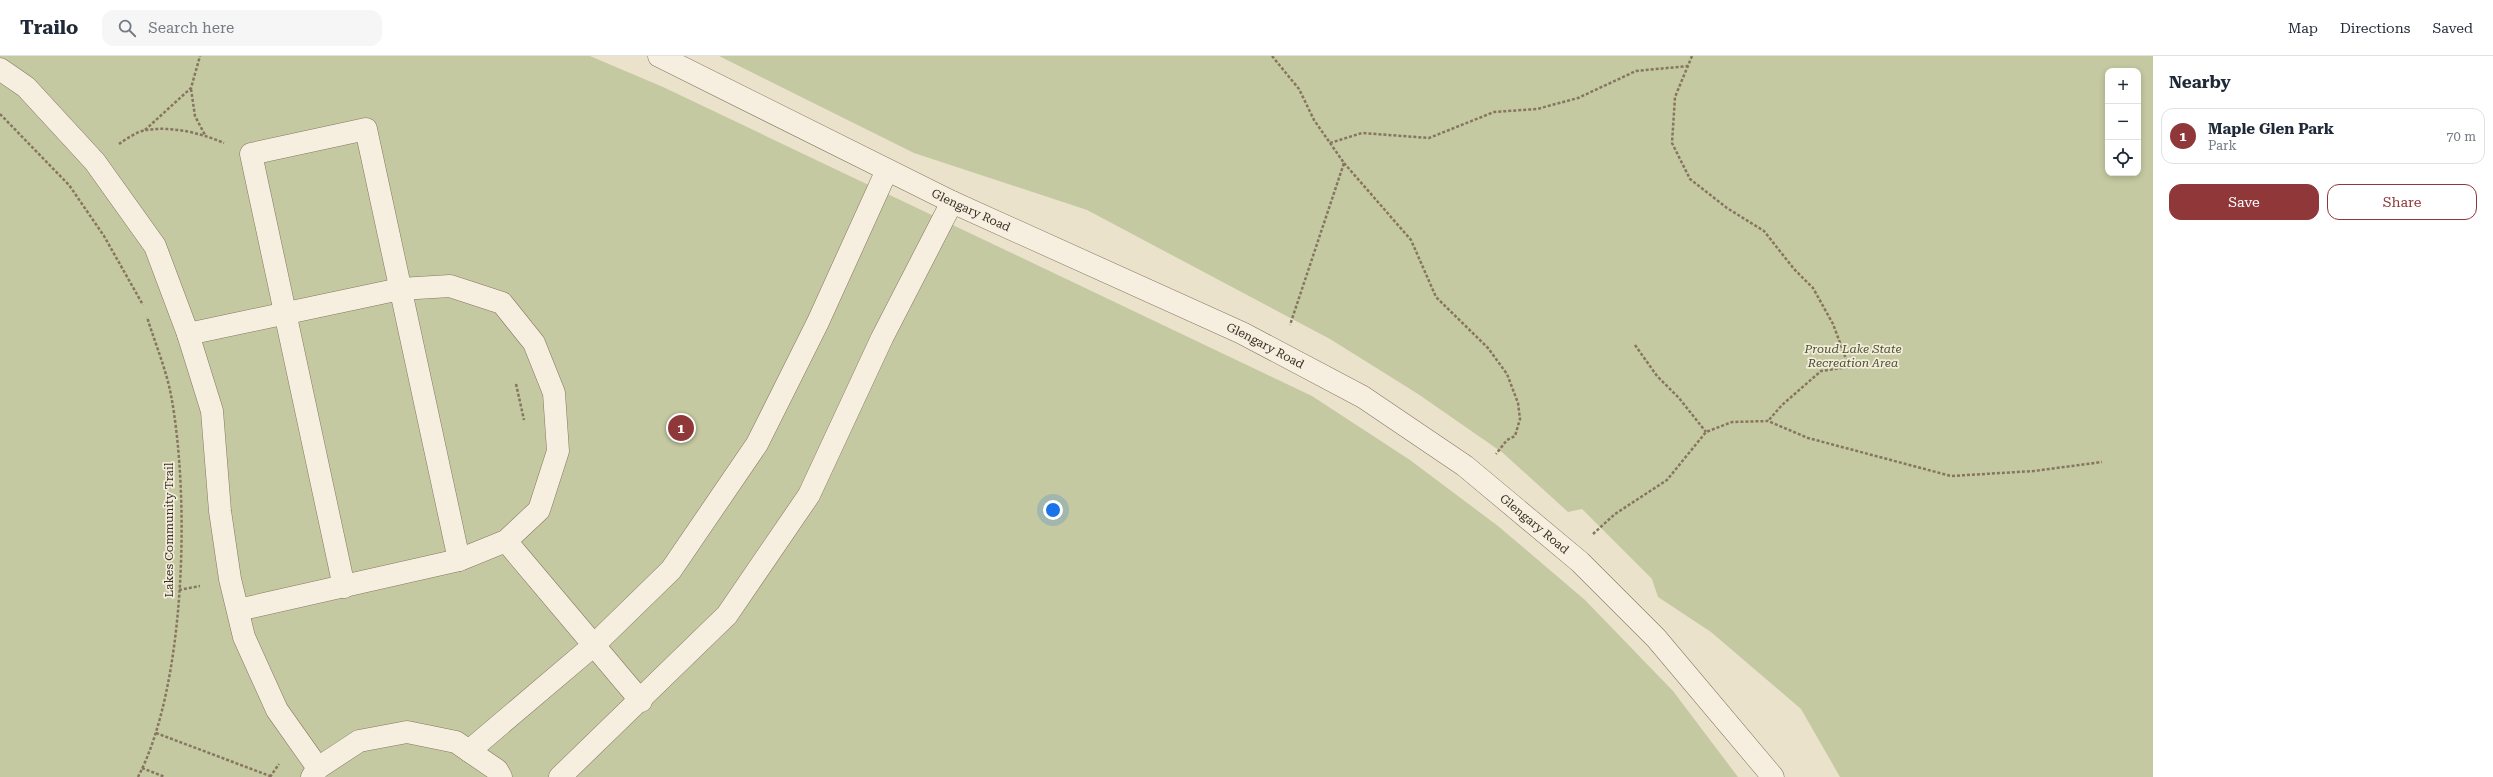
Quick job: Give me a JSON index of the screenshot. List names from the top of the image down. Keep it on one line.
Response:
{"streets":{"street":["Glengary Road"],"path":["Lakes Community Trail"]},"parks":["Proud Lake State Recreation Area"],"page":{"header":"Trailo","search":"Search here","nav":["Map","Directions","Saved"],"heading":"Nearby","map_buttons":["+","−"],"list":[{"mark":"1","name":"Maple Glen Park","note":"Park","value":"70 m"}],"buttons":["Save","Share"],"pins":"1"}}
